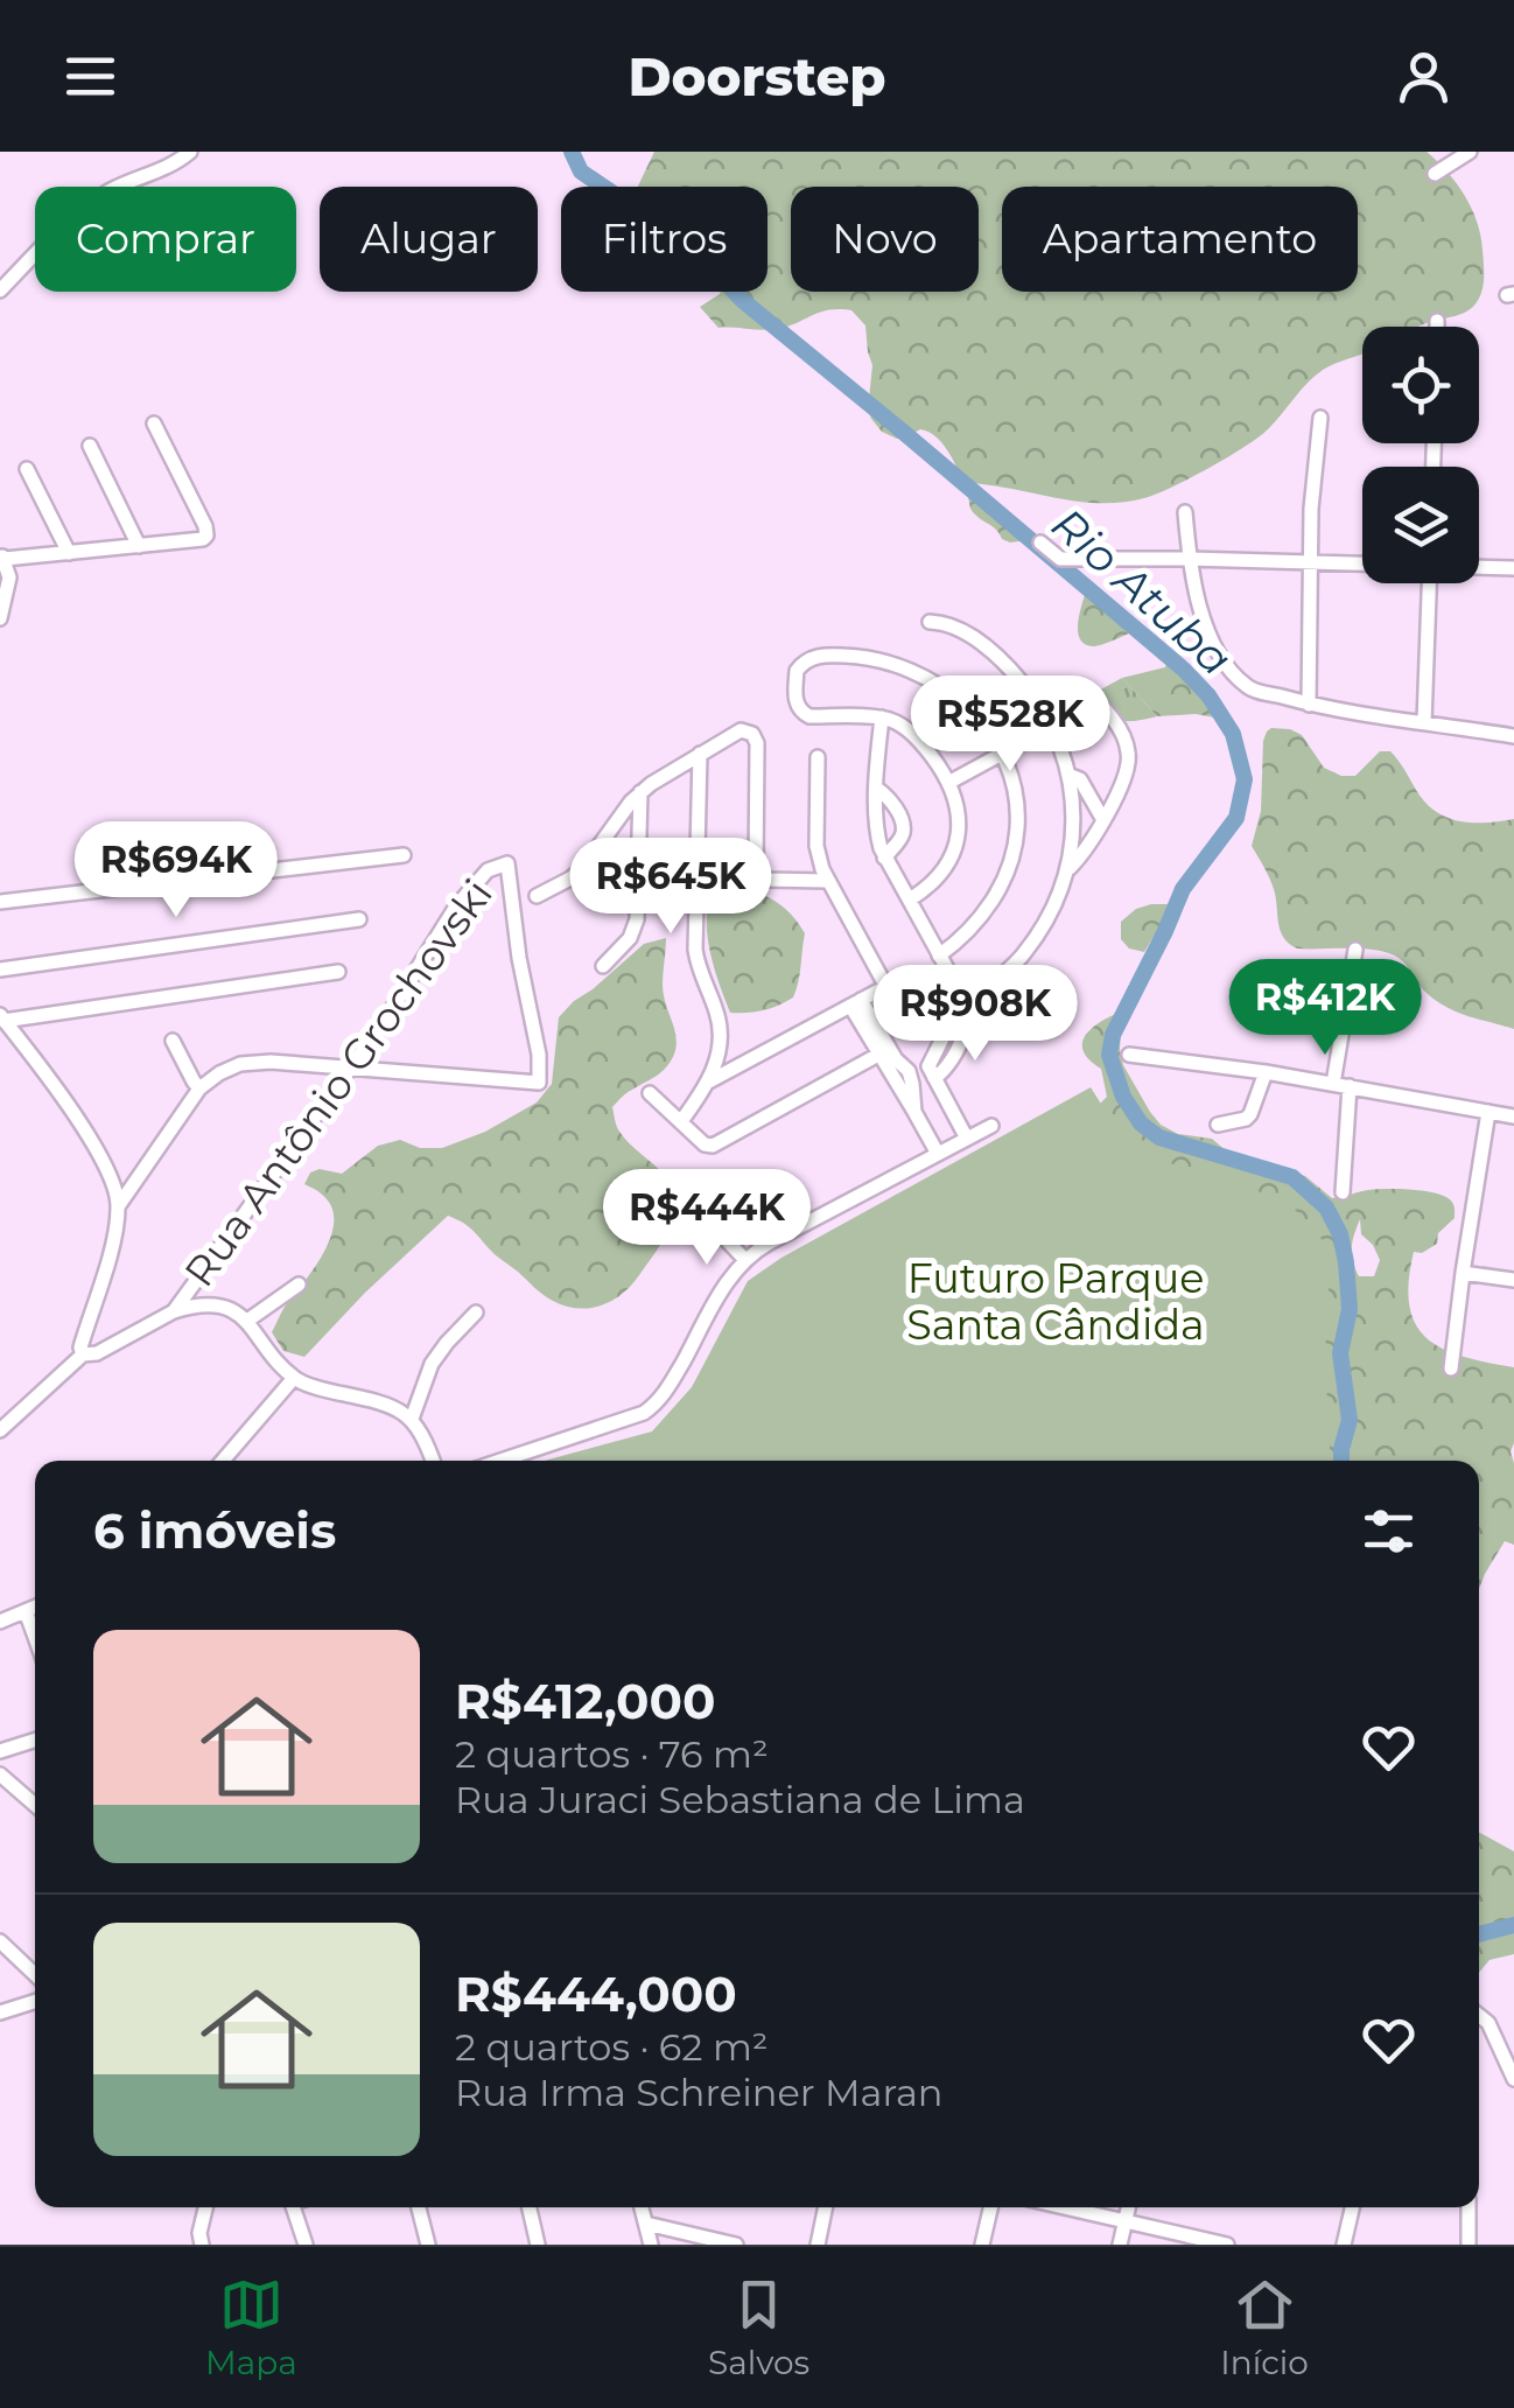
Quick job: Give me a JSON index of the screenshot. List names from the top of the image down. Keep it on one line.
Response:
{"streets":{"street":["Rua Antônio Grochovski"]},"water":["Rio Atuba"],"parks":["Futuro Parque Santa Cândida"],"page":{"header":"Doorstep","chip":["Comprar","Alugar","Filtros","Novo","Apartamento"],"price":["R$528K","R$694K","R$645K","R$412K","R$908K","R$444K"],"heading":"6 imóveis","list":[{"name":"R$412,000","note":"2 quartos · 76 m² · Rua Juraci Sebastiana de Lima"},{"name":"R$444,000","note":"2 quartos · 62 m² · Rua Irma Schreiner Maran"}],"tabs":["Mapa","Salvos","Início"]}}
